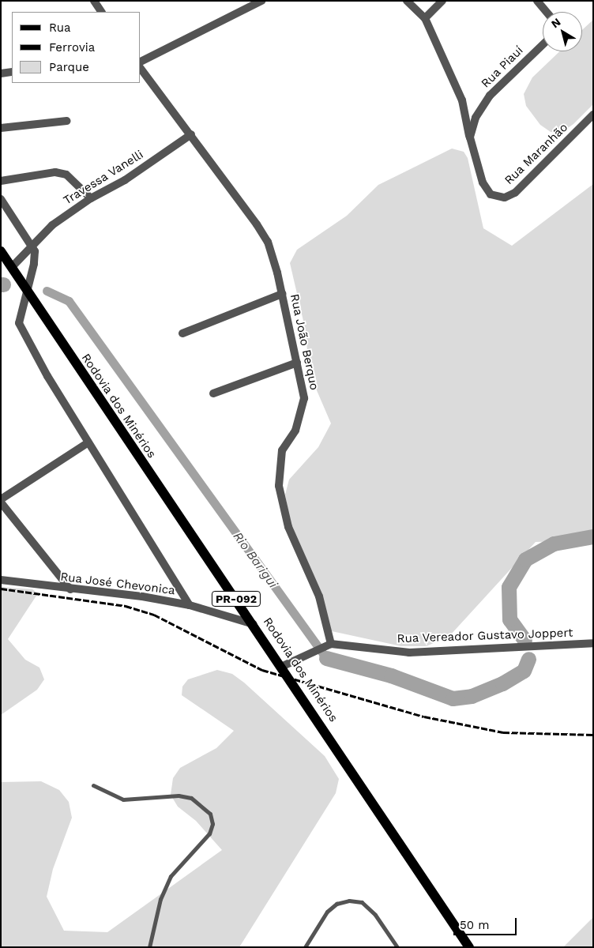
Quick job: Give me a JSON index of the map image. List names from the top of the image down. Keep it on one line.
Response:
{"streets":{"main road":["Rodovia dos Minérios","PR-092"],"street":["Rua Piauí","Rua Maranhão","Travessa Vanelli","Rua João Berquo","Rua José Chevonica","Rua Vereador Gustavo Joppert"]},"crossings":[["Rua Piauí","Rua Maranhão"],["Travessa Vanelli","Rua João Berquo"],["Travessa Vanelli","Rodovia dos Minérios"],["Rua João Berquo","Rua Vereador Gustavo Joppert"],["Rodovia dos Minérios","Rua José Chevonica"]],"water":["Rio Barigui"],"legend":["Rua","Ferrovia","Parque"],"scale_bar":"50 m","north":"top left"}
